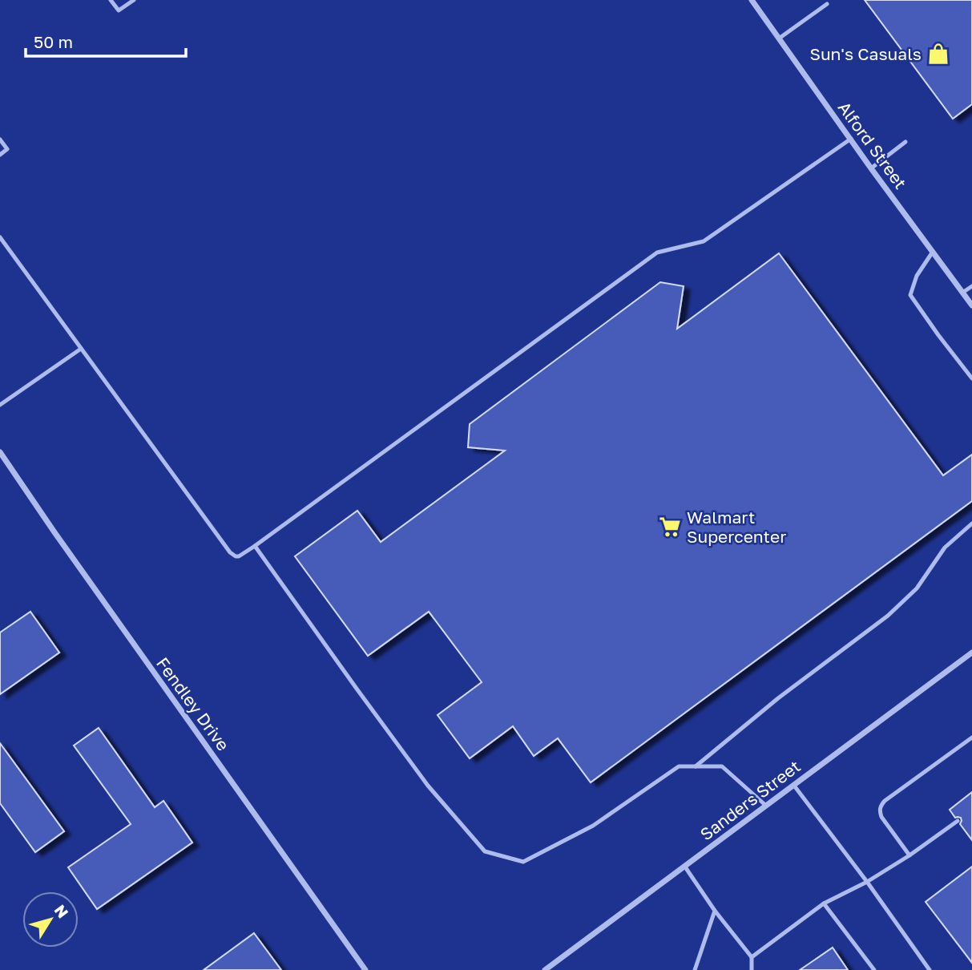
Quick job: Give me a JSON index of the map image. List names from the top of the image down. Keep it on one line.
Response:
{"streets":{"street":["Alford Street","Fendley Drive","Sanders Street"]},"places":{"shop":["Sun's Casuals"],"supermarket":["Walmart Supercenter"]},"scale_bar":"50 m","north":"top right"}
